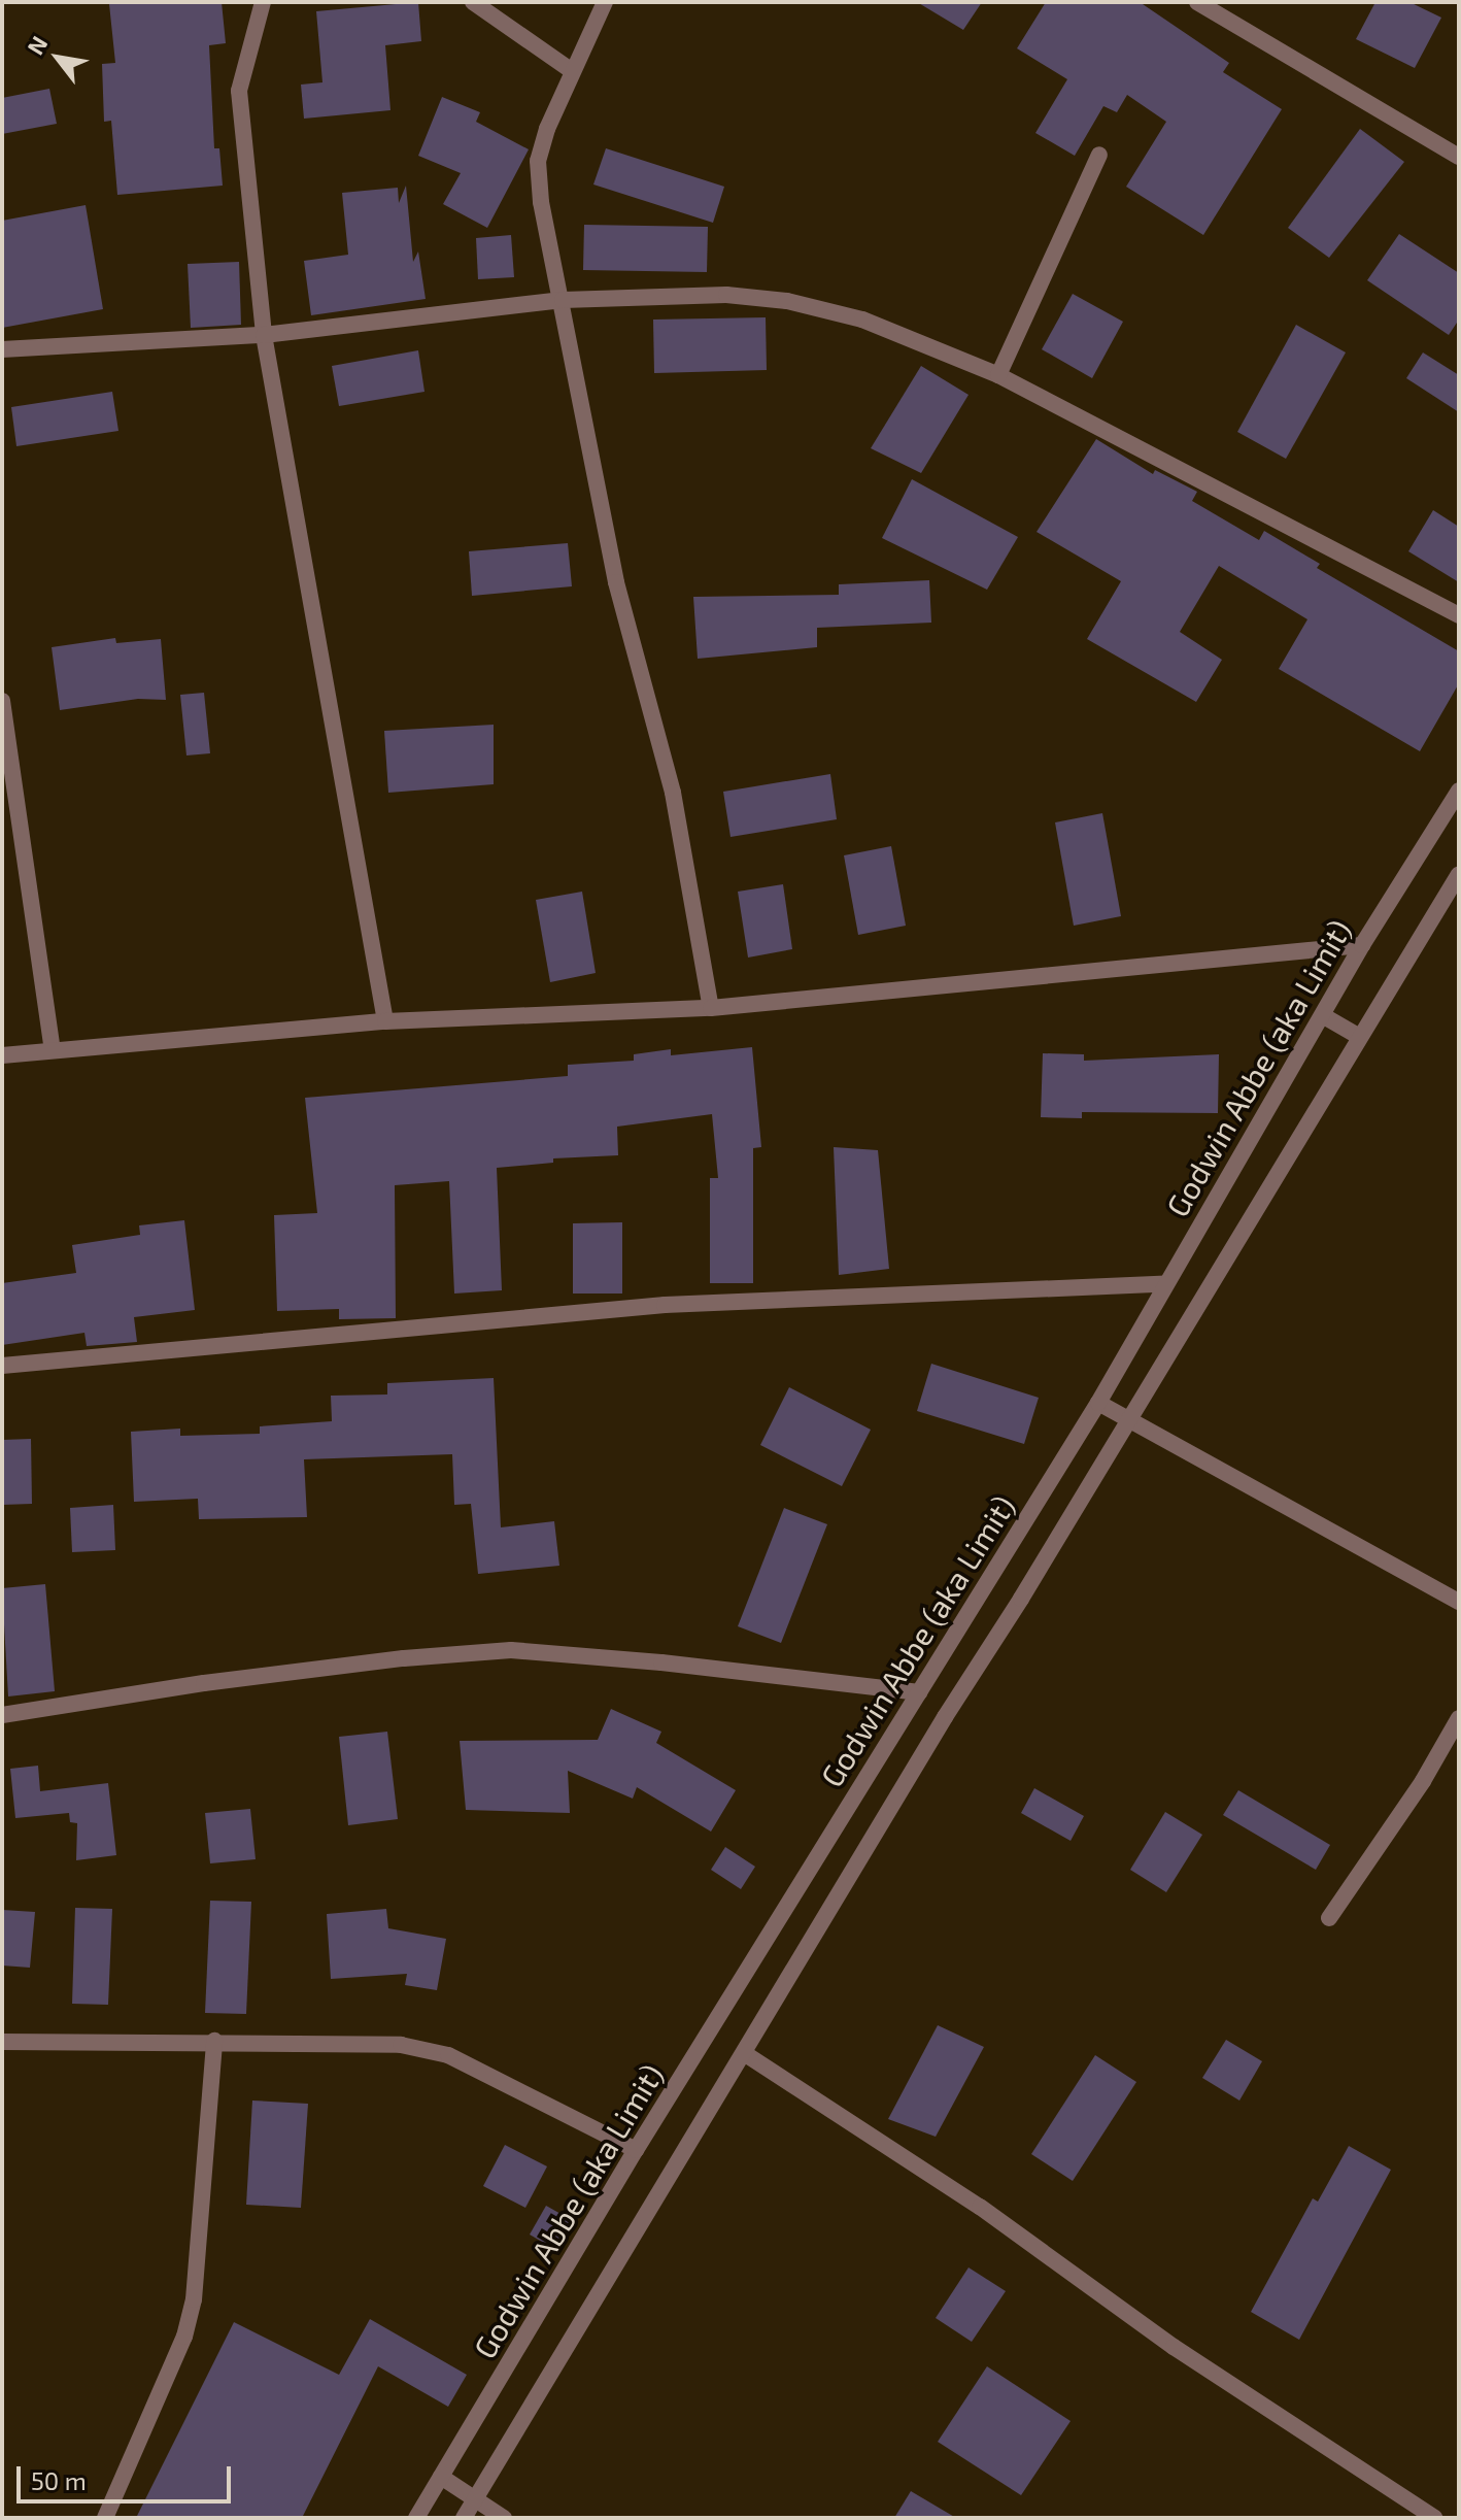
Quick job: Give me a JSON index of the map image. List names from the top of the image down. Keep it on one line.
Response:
{"streets":{"street":["Godwin Abbe (aka Limit)"]},"scale_bar":"50 m","north":"top left"}
